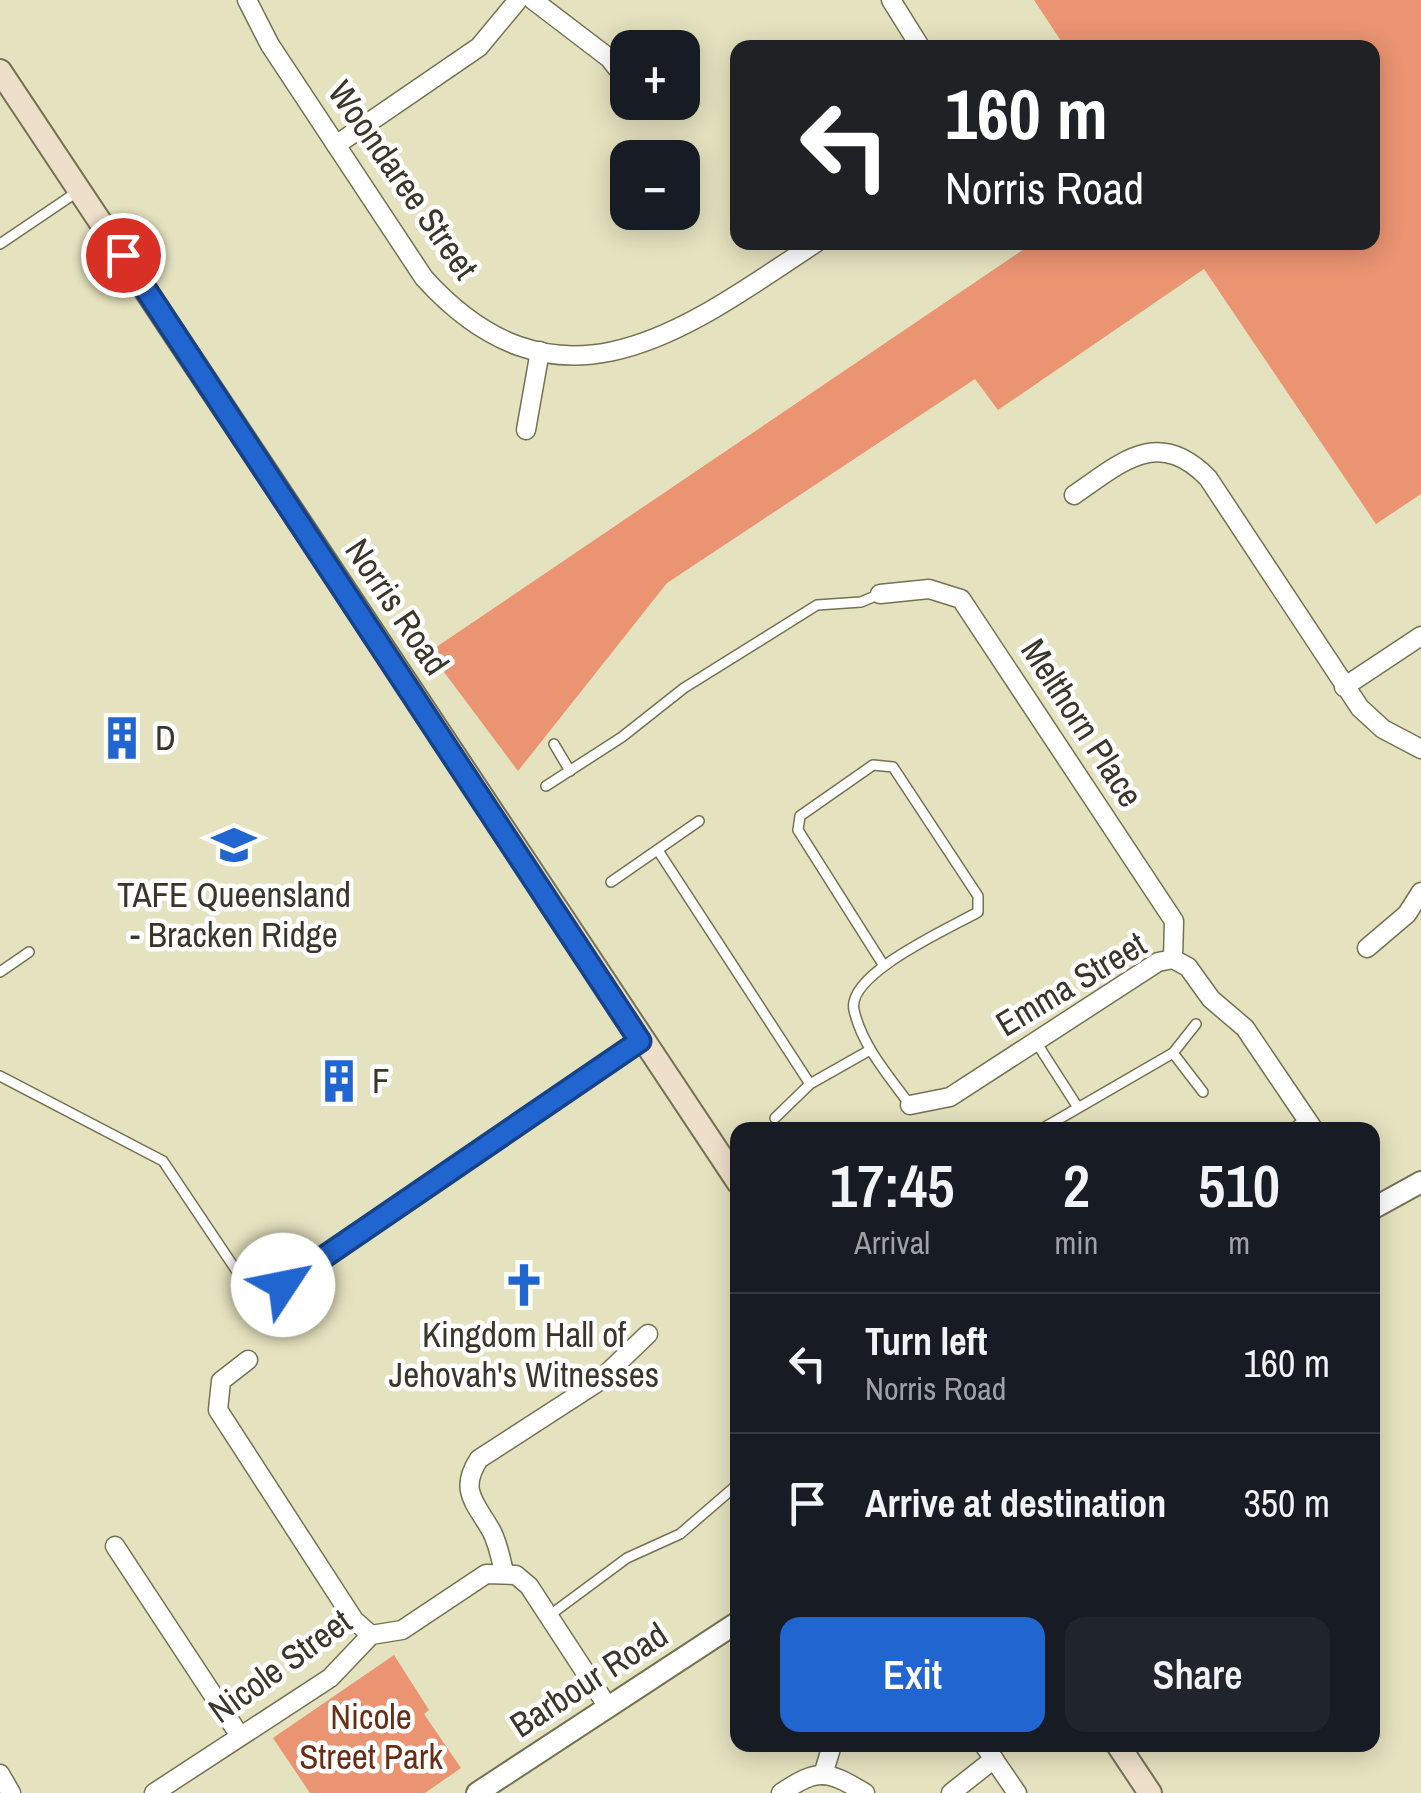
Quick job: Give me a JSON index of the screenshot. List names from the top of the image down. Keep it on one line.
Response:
{"streets":{"main road":["Norris Road"],"street":["Woondaree Street","Melthorn Place","Emma Street","Nicole Street","Barbour Road"]},"crossings":[["Melthorn Place","Emma Street"]],"parks":["Nicole Street Park"],"places":{"building":["D","F"],"school or university":["TAFE Queensland - Bracken Ridge"],"church":["Kingdom Hall of Jehovah's Witnesses"]},"page":{"map_buttons":["+","−"],"turn":["160 m","Norris Road"],"eta":["17:45","Arrival","2","min","510","m"],"list":[{"name":"Turn left","note":"Norris Road","value":"160 m"},{"name":"Arrive at destination","value":"350 m"}],"buttons":["Exit","Share"]}}
